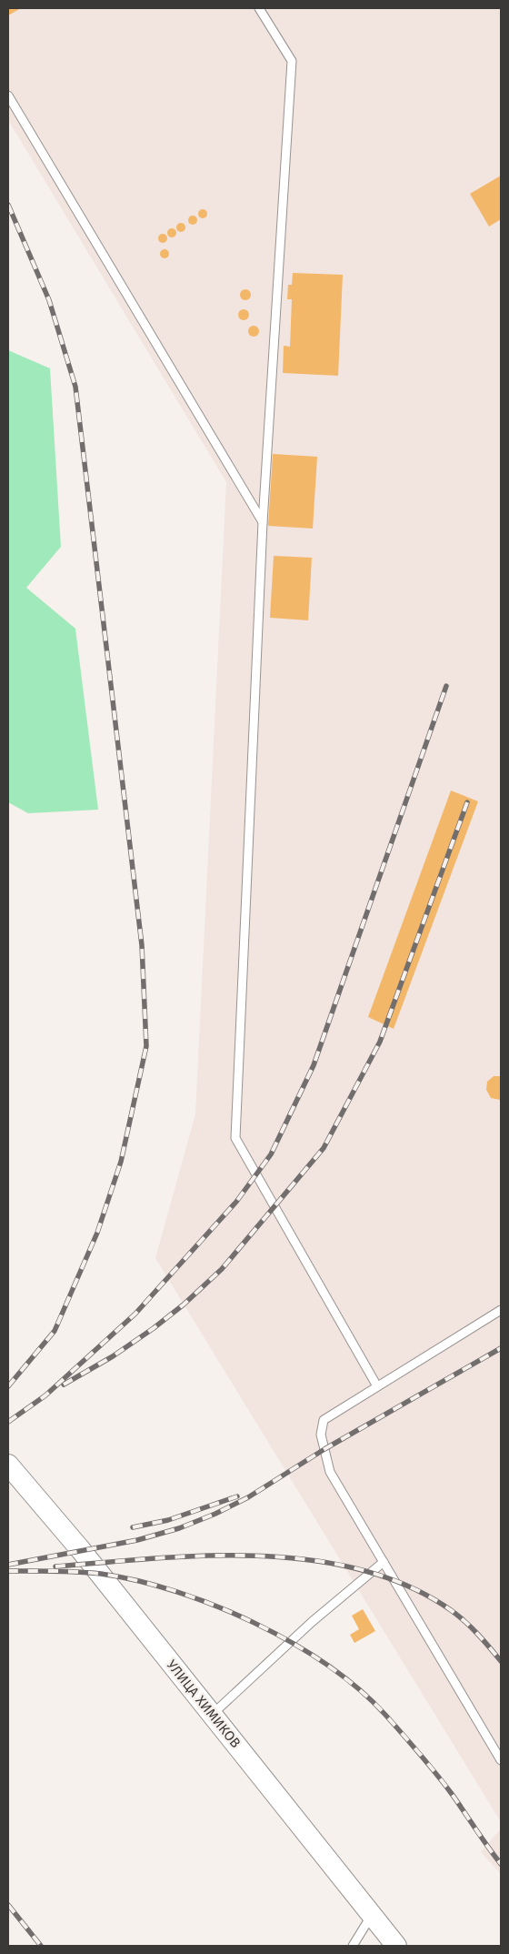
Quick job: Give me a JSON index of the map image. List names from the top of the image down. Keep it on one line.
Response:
{"streets":{"street":["УЛИЦА ХИМИКОВ"]}}
